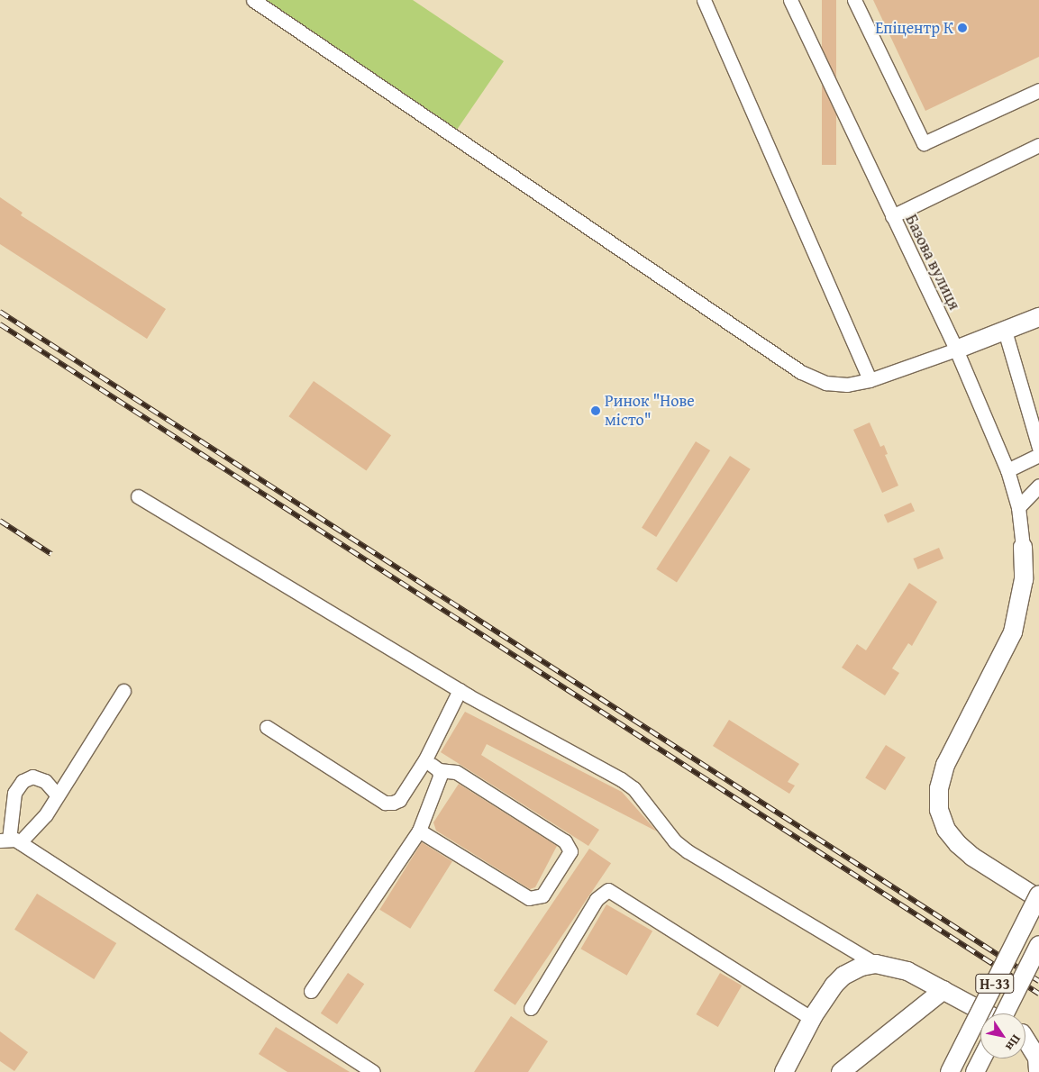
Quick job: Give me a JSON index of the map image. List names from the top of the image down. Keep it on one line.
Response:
{"streets":{"main road":["Н-33"],"street":["Базова вулиця"]},"places":["Епіцентр К","Ринок \"Нове місто\""],"north":"bottom right"}
